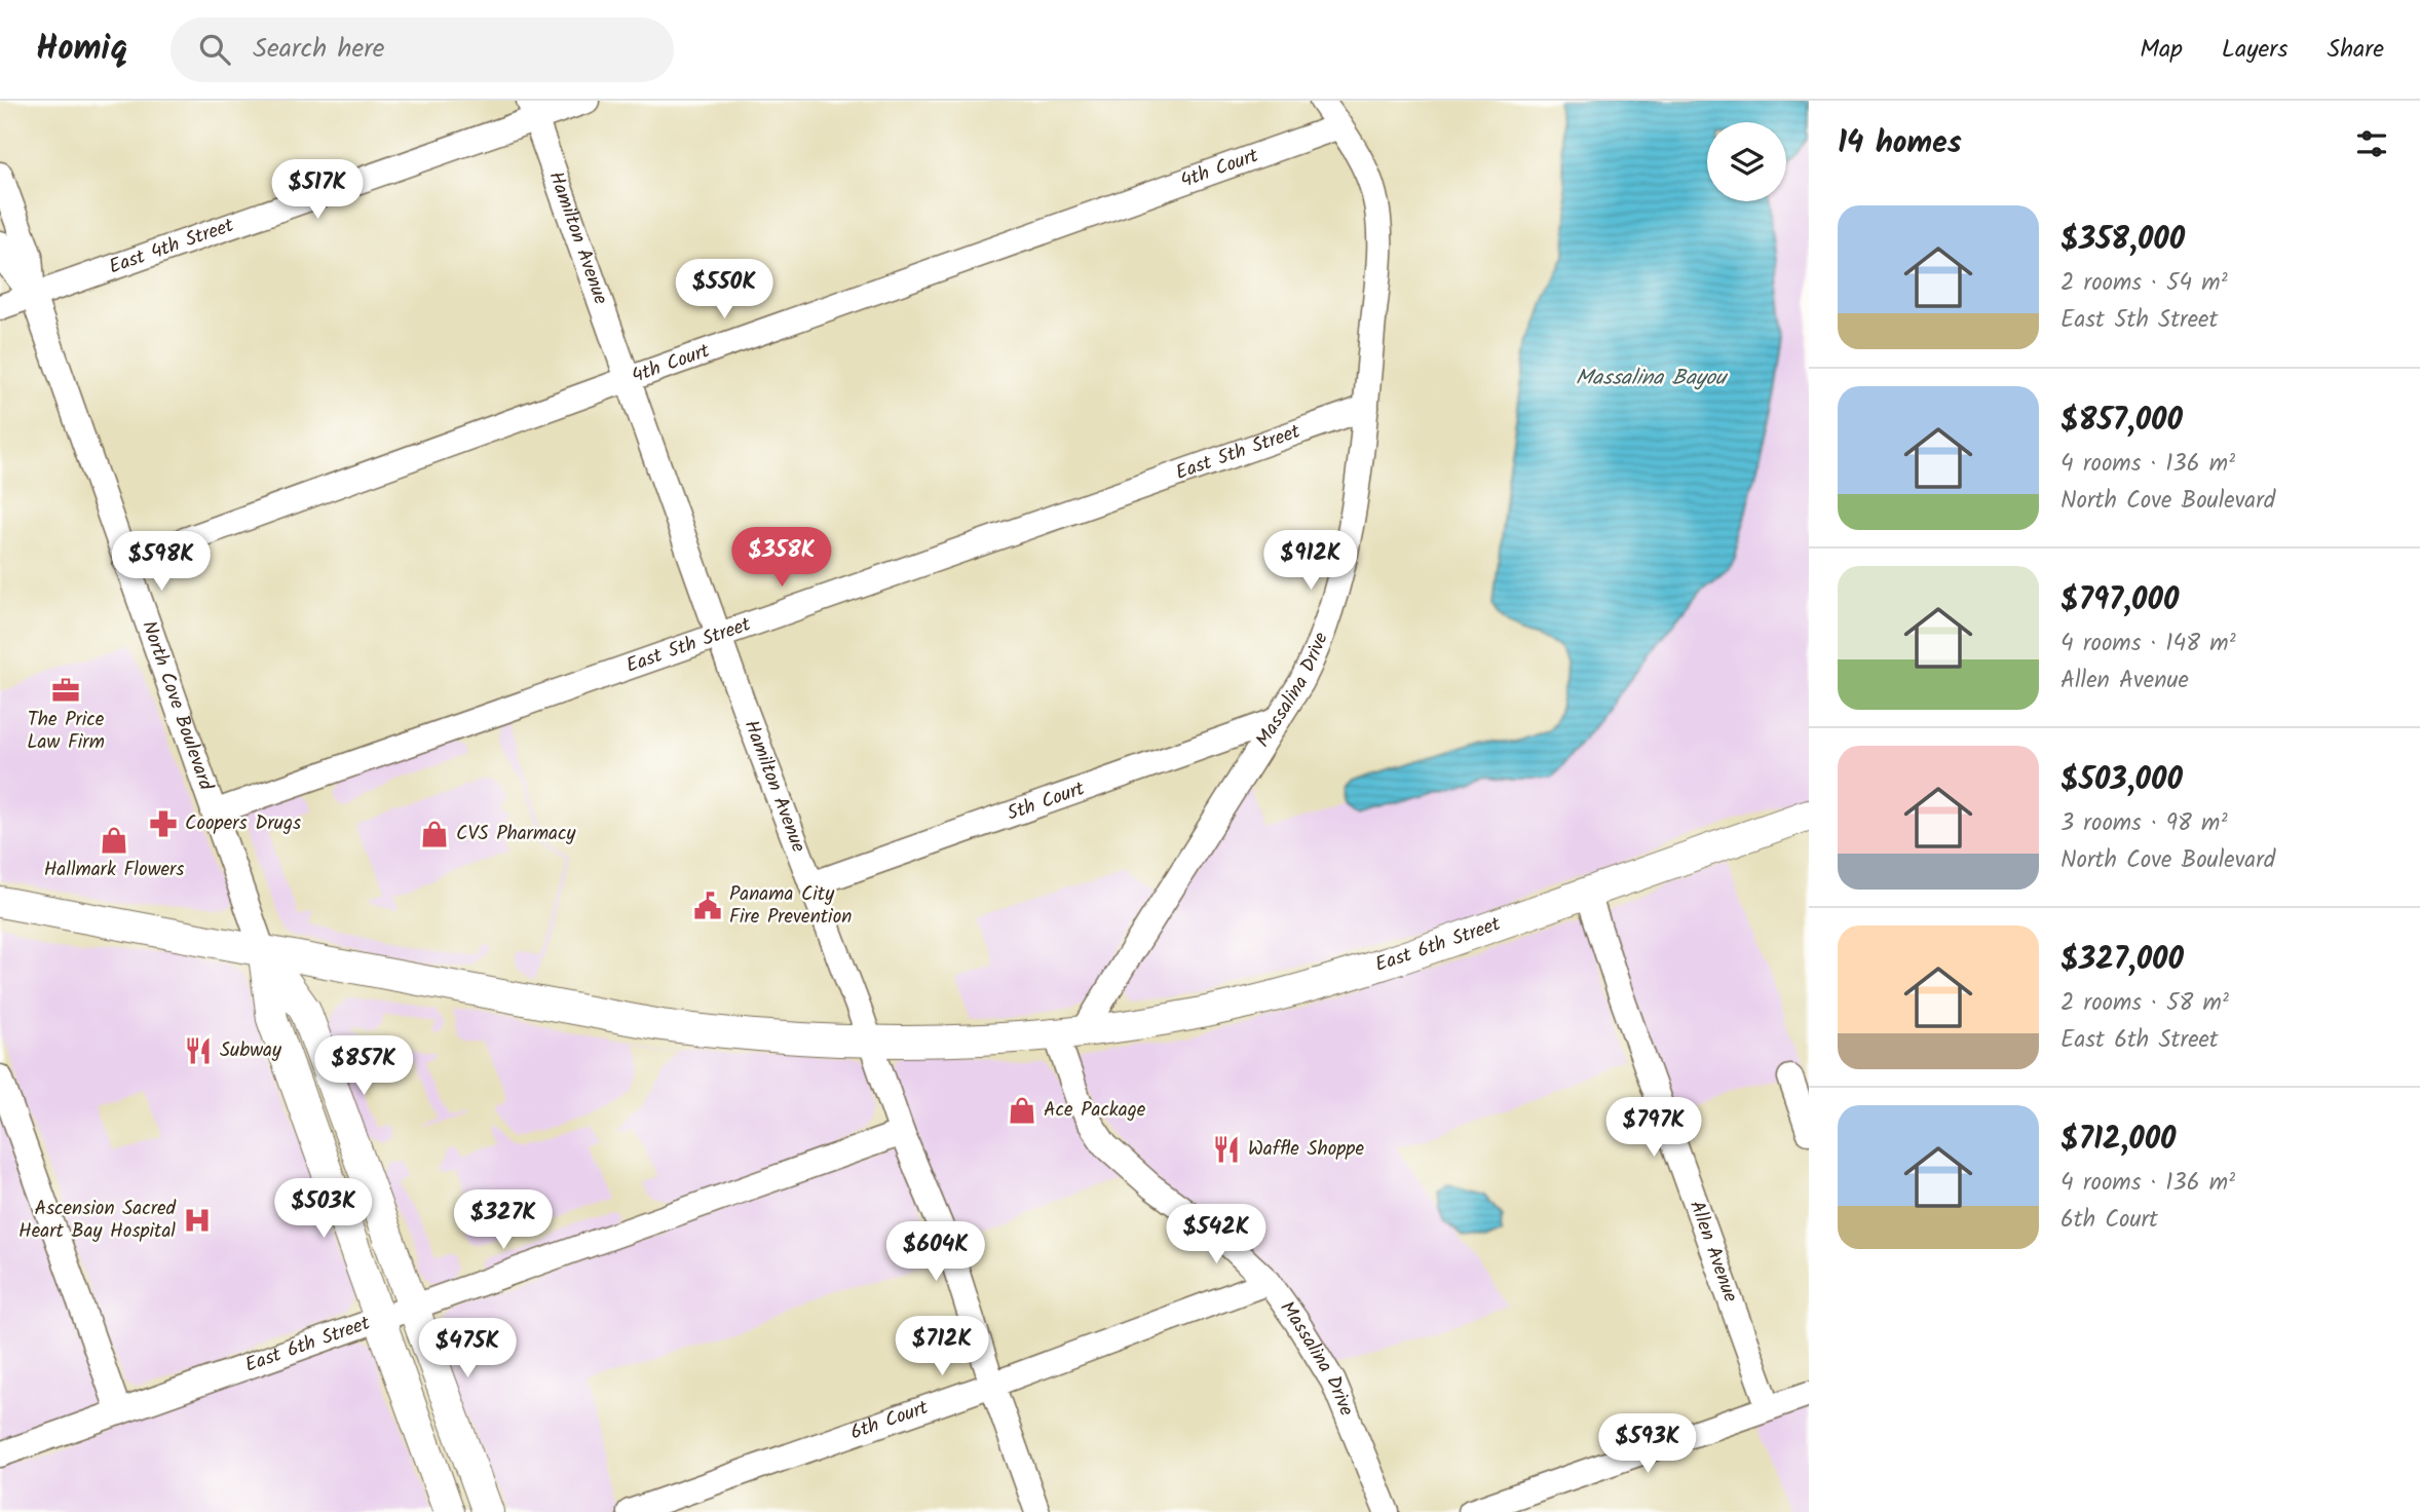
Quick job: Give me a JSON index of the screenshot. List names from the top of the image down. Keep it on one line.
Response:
{"streets":{"main road":["North Cove Boulevard","East 6th Street"],"street":["4th Court","Hamilton Avenue","East 4th Street","East 5th Street","Massalina Drive","5th Court","Allen Avenue","6th Court"]},"crossings":[["4th Court","Hamilton Avenue"],["4th Court","Massalina Drive"],["4th Court","North Cove Boulevard"],["Hamilton Avenue","East 4th Street"],["Hamilton Avenue","East 5th Street"],["Hamilton Avenue","5th Court"],["Hamilton Avenue","East 6th Street"],["Hamilton Avenue","6th Court"],["East 4th Street","North Cove Boulevard"],["East 5th Street","Massalina Drive"],["East 5th Street","North Cove Boulevard"],["Massalina Drive","5th Court"],["Massalina Drive","East 6th Street"],["Massalina Drive","6th Court"],["North Cove Boulevard","East 6th Street"],["East 6th Street","Allen Avenue"]],"water":["Massalina Bayou"],"places":{"office":["The Price Law Firm"],"pharmacy":["Coopers Drugs"],"shop":["CVS Pharmacy","Hallmark Flowers","Ace Package"],"public building":["Panama City Fire Prevention"],"restaurant":["Subway","Waffle Shoppe"],"hospital":["Ascension Sacred Heart Bay Hospital"]},"page":{"header":"Homiq","search":"Search here","nav":["Map","Layers","Share"],"heading":"14 homes","price":["$517K","$550K","$358K","$912K","$598K","$857K","$797K","$503K","$327K","$542K","$604K","$712K","$475K","$593K"],"list":[{"name":"$358,000","note":"2 rooms · 54 m² · East 5th Street"},{"name":"$857,000","note":"4 rooms · 136 m² · North Cove Boulevard"},{"name":"$797,000","note":"4 rooms · 148 m² · Allen Avenue"},{"name":"$503,000","note":"3 rooms · 98 m² · North Cove Boulevard"},{"name":"$327,000","note":"2 rooms · 58 m² · East 6th Street"},{"name":"$712,000","note":"4 rooms · 136 m² · 6th Court"}]}}
